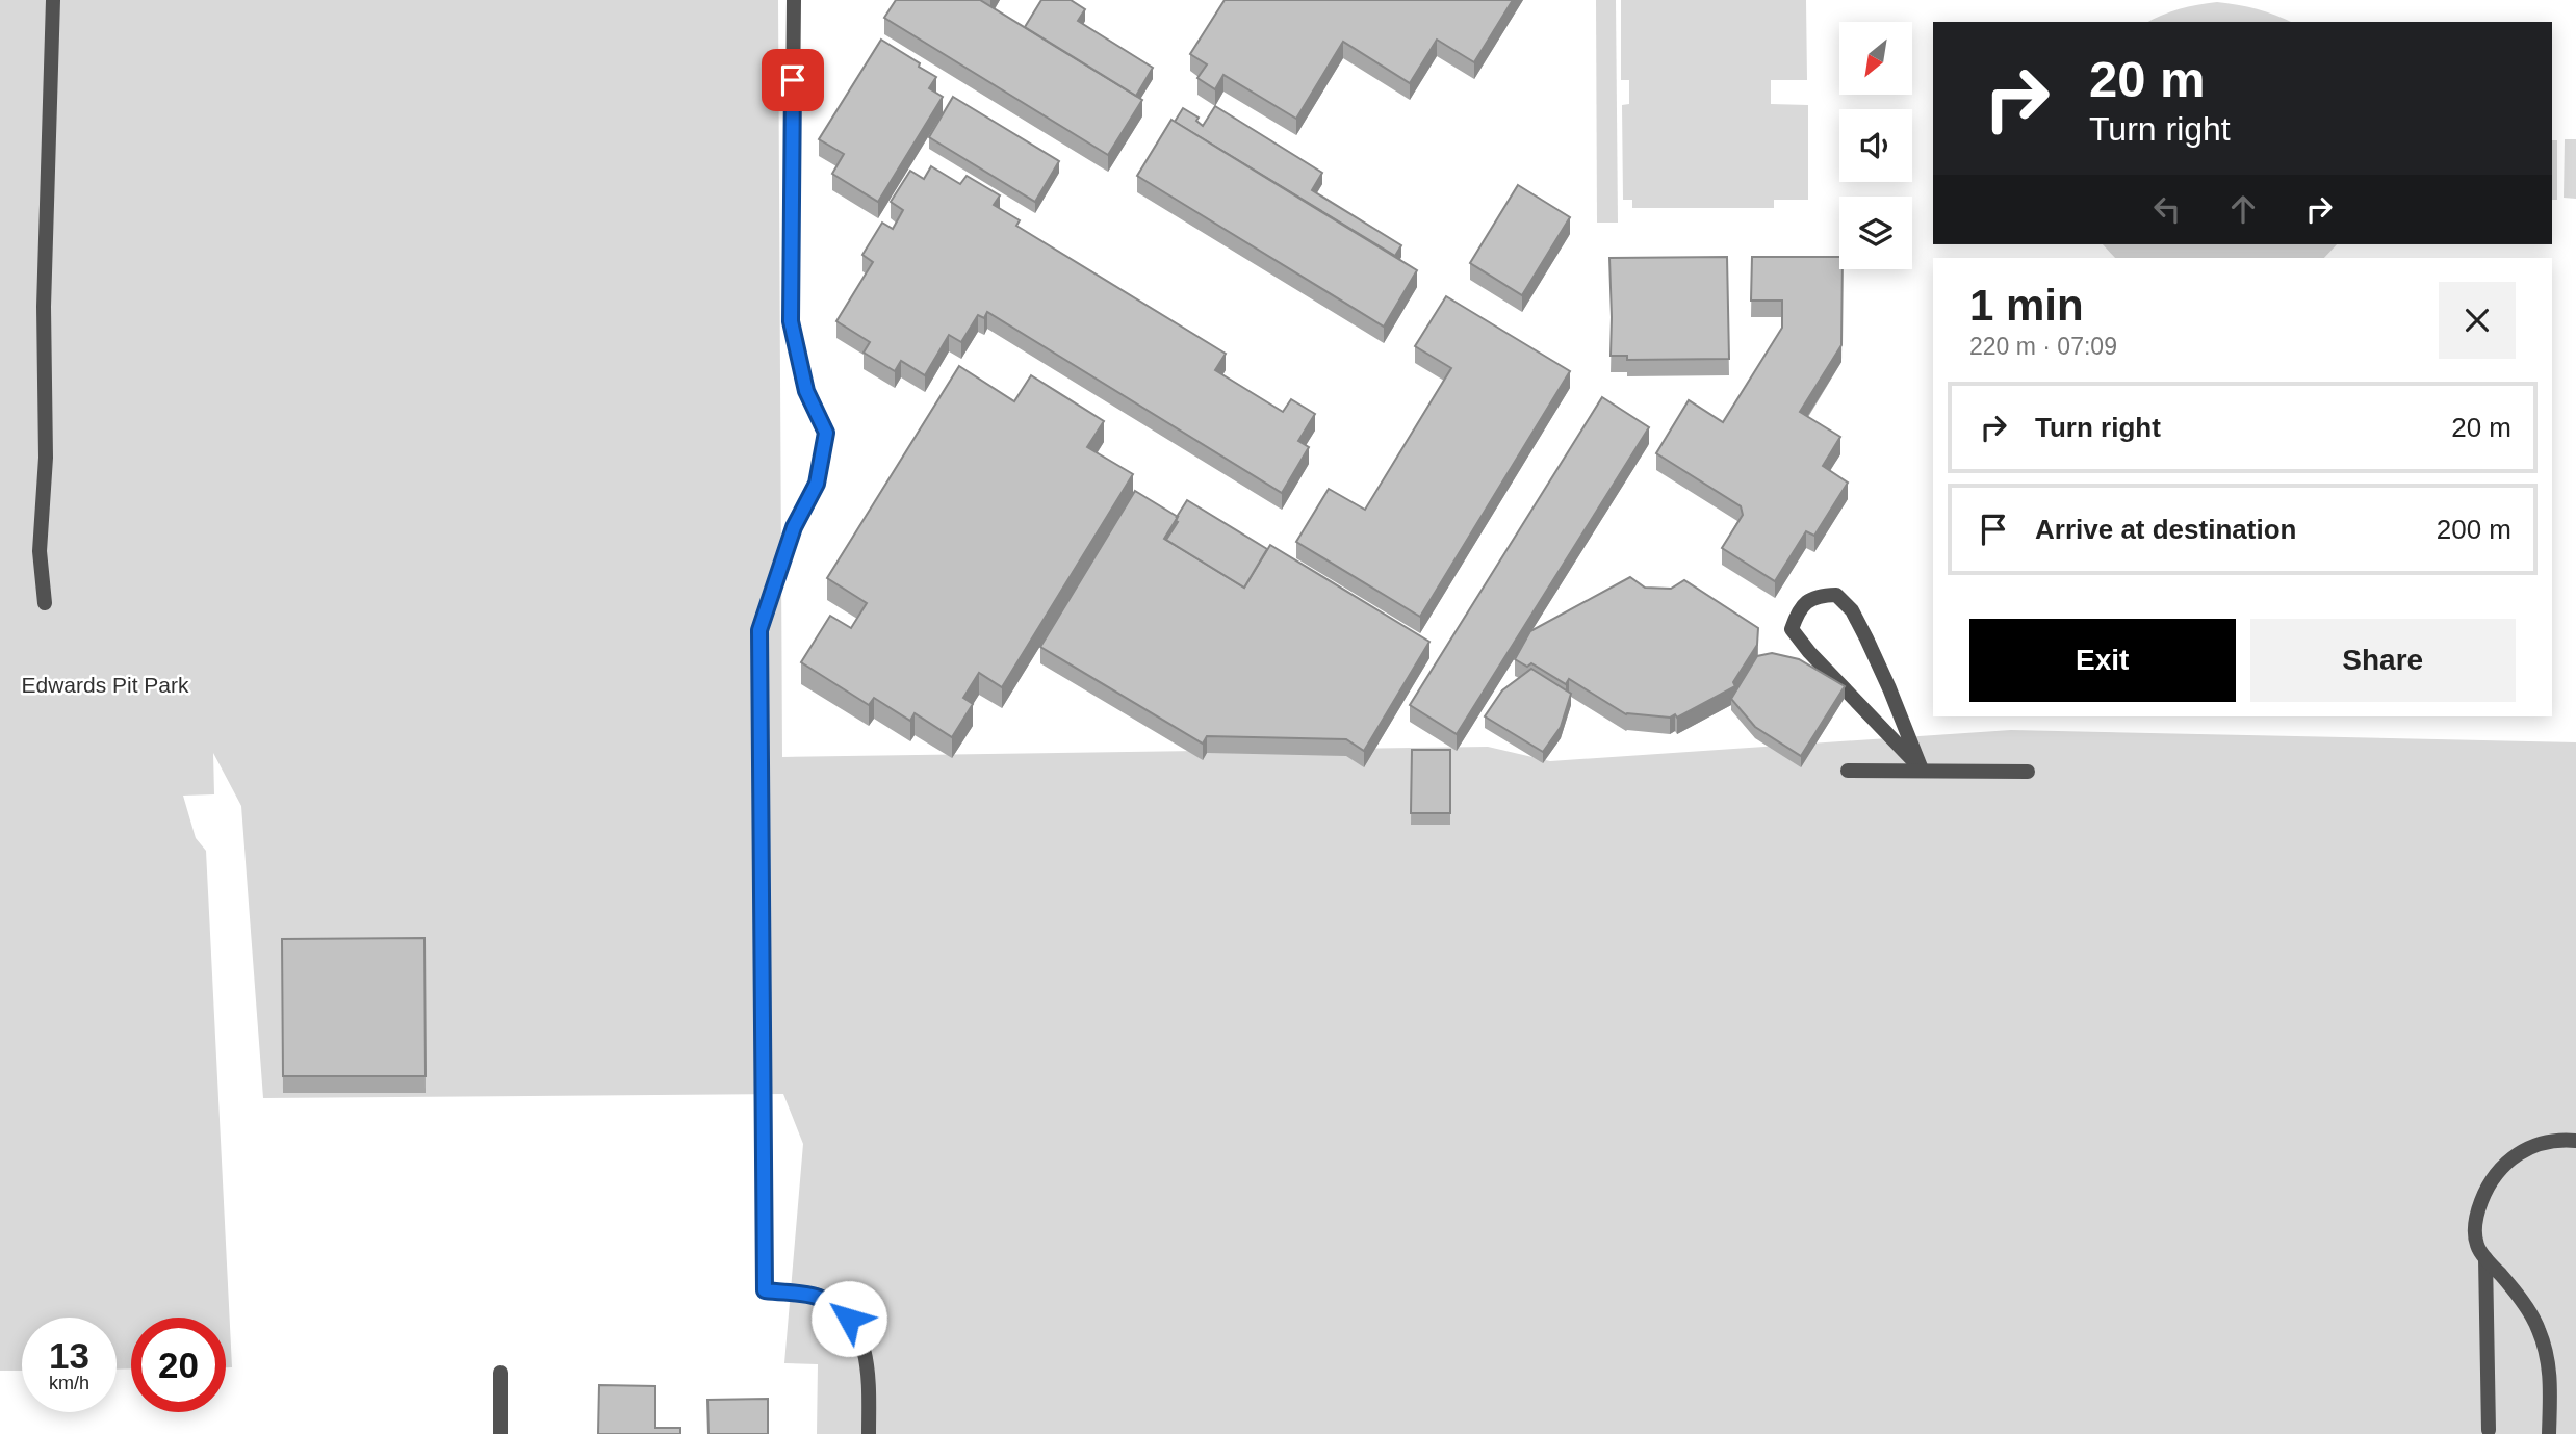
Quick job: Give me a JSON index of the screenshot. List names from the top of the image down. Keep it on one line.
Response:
{"parks":["Edwards Pit Park"],"north":"bottom left","page":{"turn":["20 m","Turn right"],"heading":["1 min","220 m · 07:09"],"list":[{"name":"Turn right","value":"20 m"},{"name":"Arrive at destination","value":"200 m"}],"buttons":["Exit","Share"],"speed":"13 km/h","limit":"20"}}
